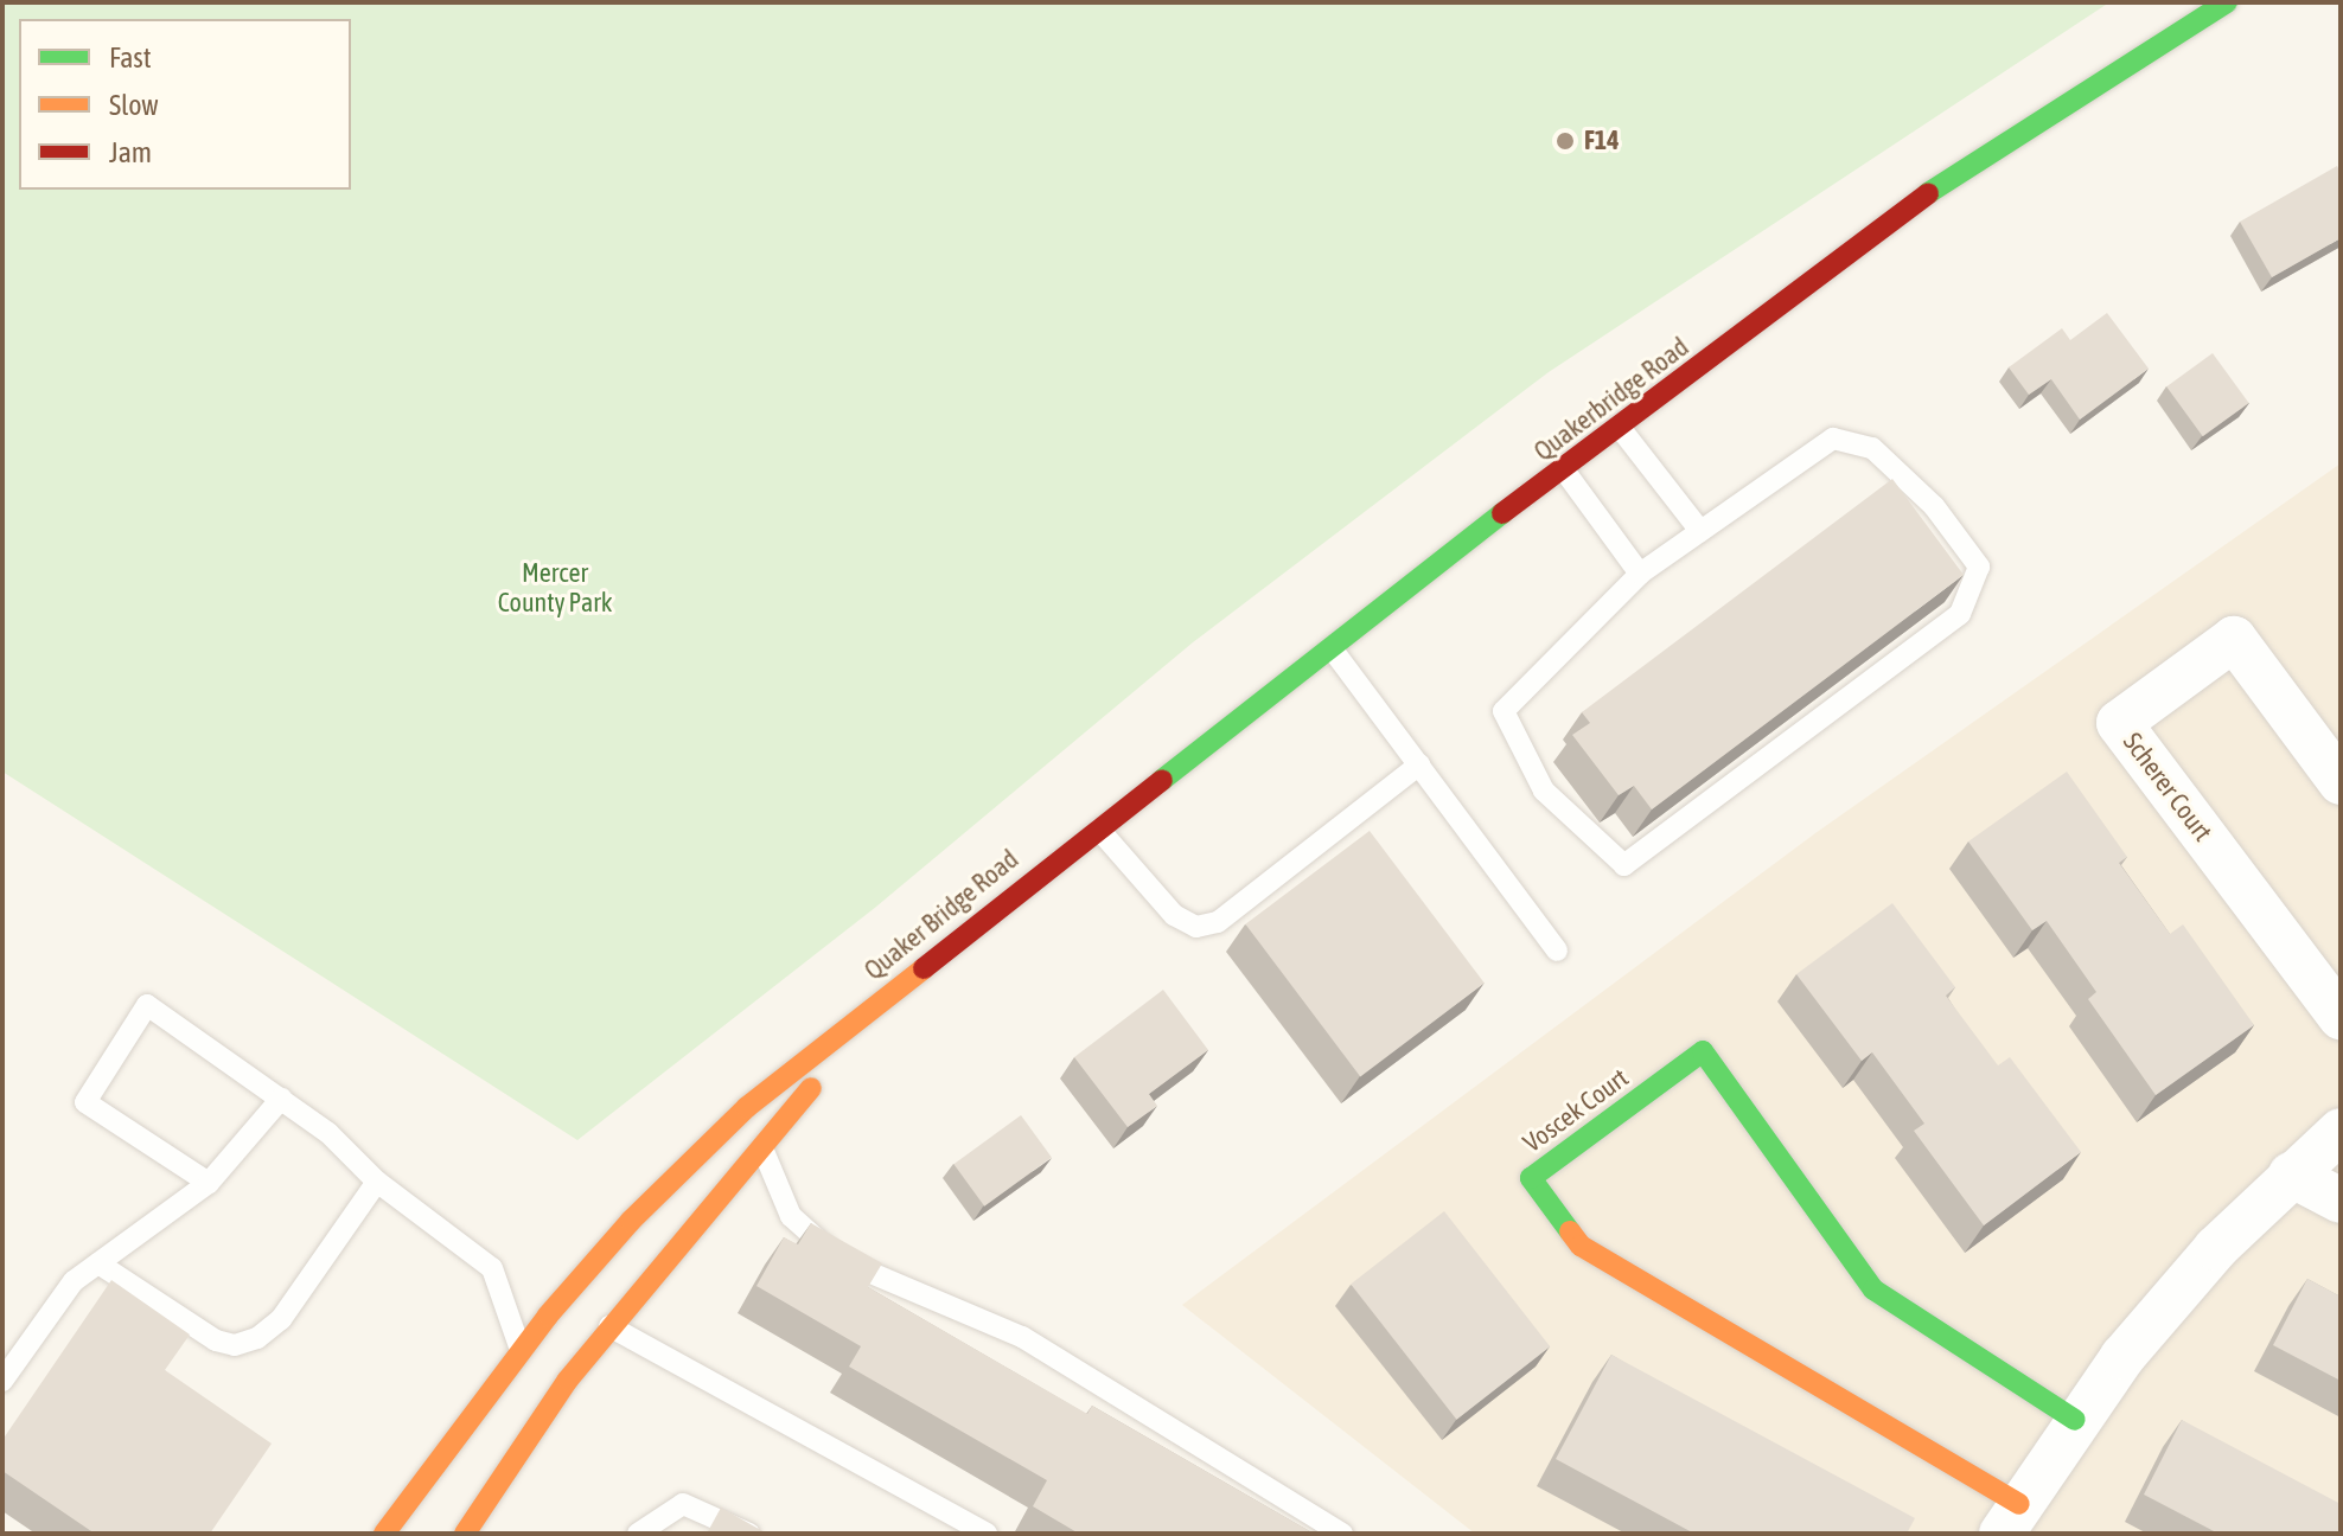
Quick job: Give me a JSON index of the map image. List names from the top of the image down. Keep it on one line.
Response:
{"streets":{"main road":["Quakerbridge Road","Quaker Bridge Road","Voscek Court"],"street":["Scherer Court"]},"crossings":[["Quakerbridge Road","Quaker Bridge Road"]],"parks":["Mercer County Park"],"places":["F14"],"legend":["Fast","Slow","Jam"]}
